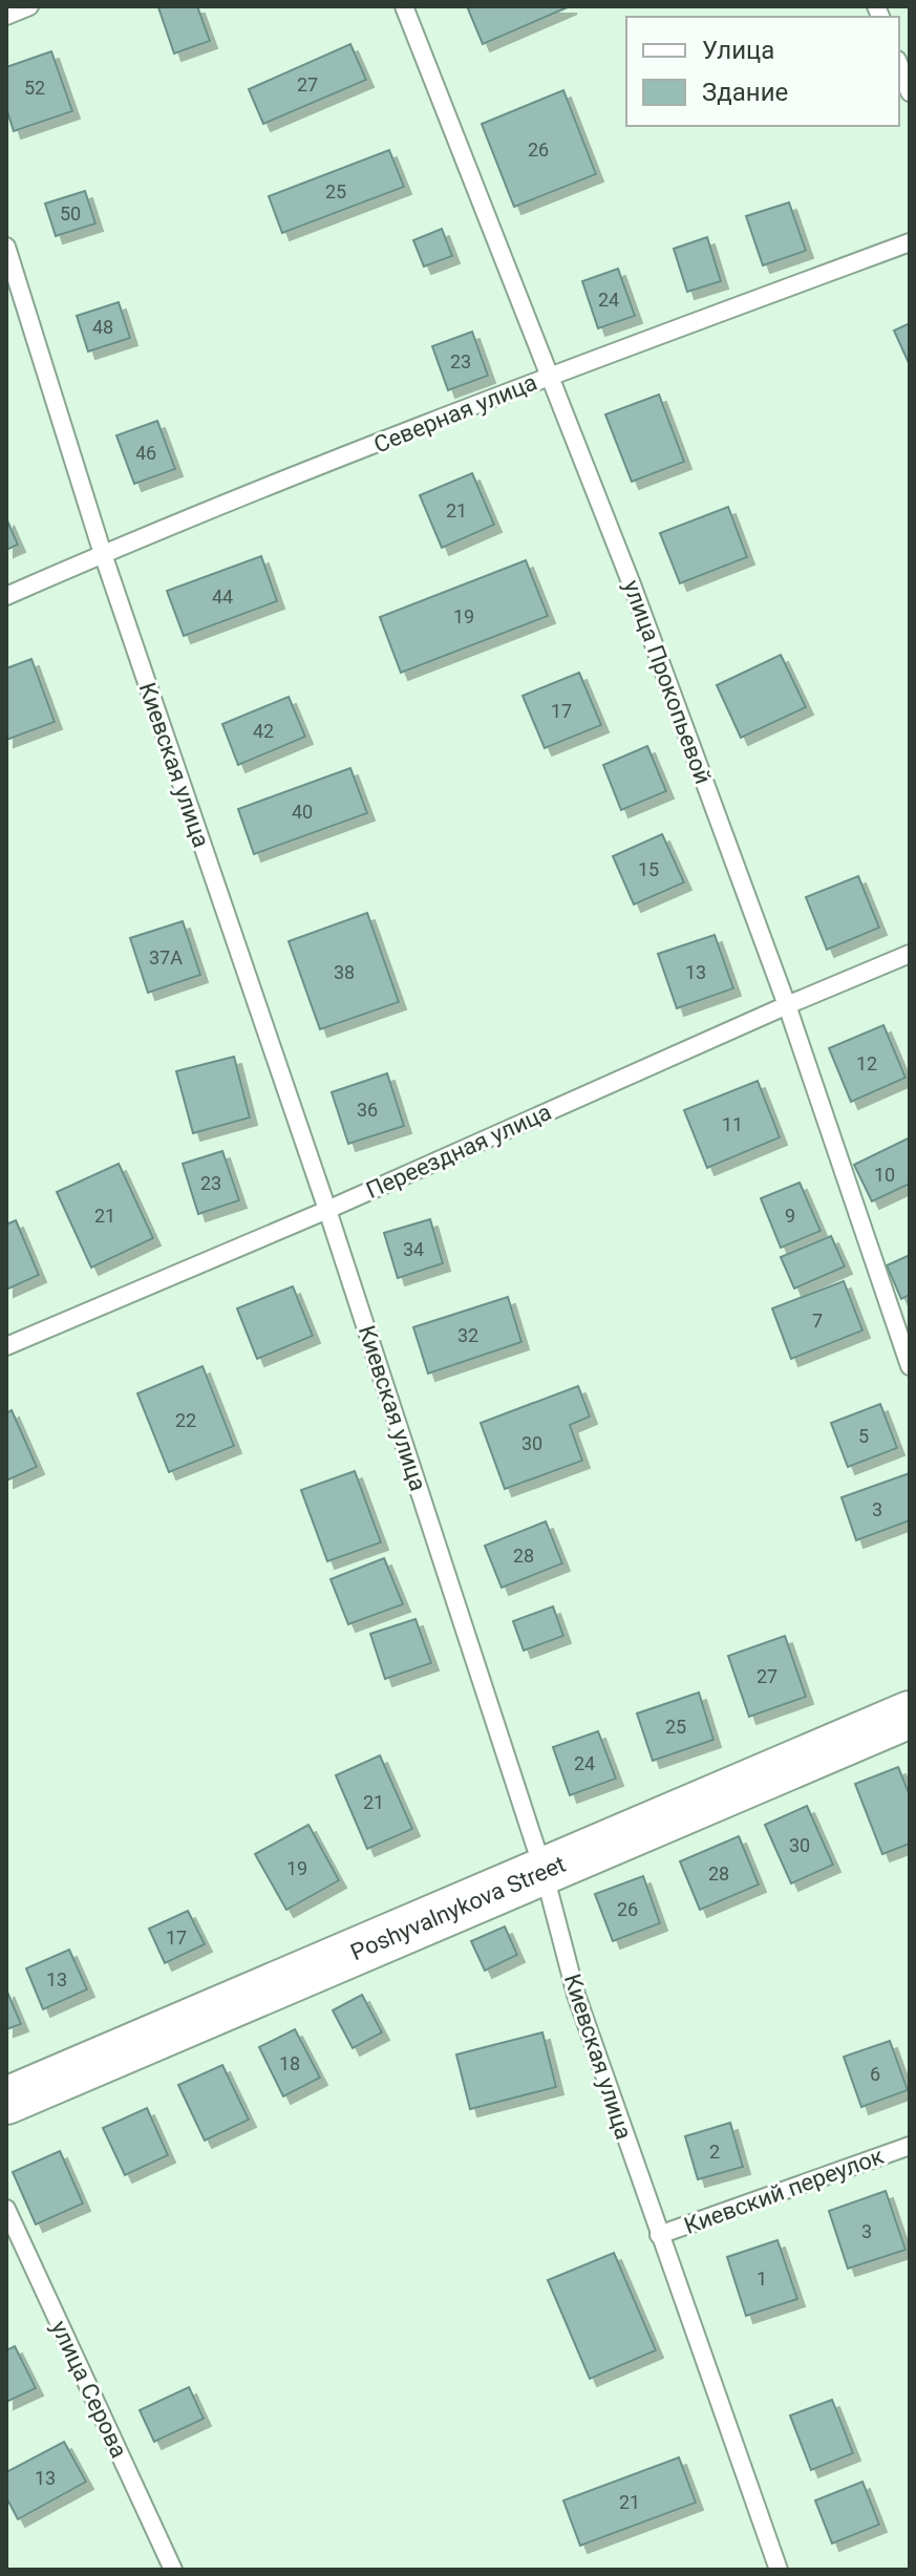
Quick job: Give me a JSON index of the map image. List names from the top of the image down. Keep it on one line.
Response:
{"streets":{"main road":["Poshyvalnykova Street"],"lane":["Северная улица","улица Прокопьевой","Киевская улица","Переездная улица","Киевский переулок","улица Серова"]},"crossings":[["Северная улица","улица Прокопьевой"],["Северная улица","Киевская улица"],["улица Прокопьевой","Переездная улица"],["Киевская улица","Переездная улица"],["Киевская улица","Poshyvalnykova Street"],["Киевская улица","Киевский переулок"]],"house_numbers":["27","52","26","25","50","24","48","23","46","21","44","19","17","42","40","15","37А","38","13","12","36","11","10","23","21","9","34","7","32","22","5","30","3","28","27","25","24","21","30","19","28","26","17","13","18","6","2","3","1","13","21"],"legend":["Улица","Здание"]}
